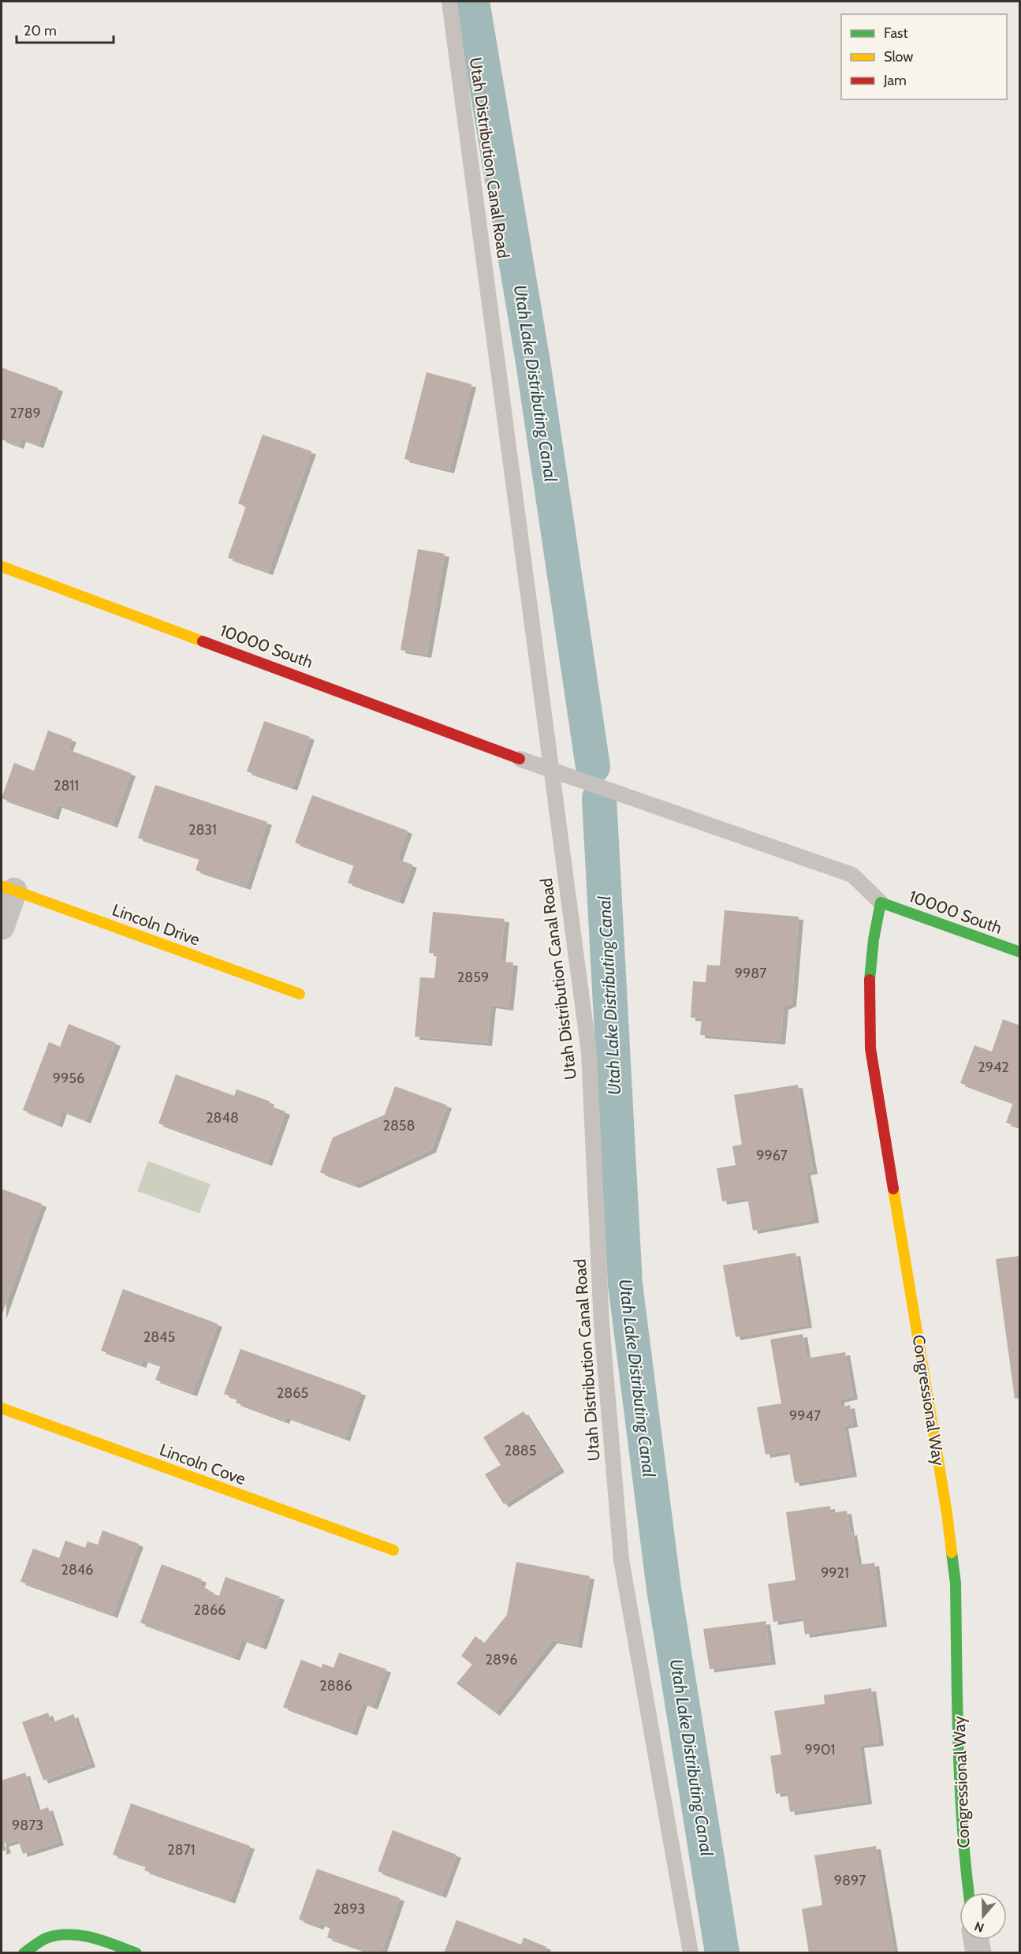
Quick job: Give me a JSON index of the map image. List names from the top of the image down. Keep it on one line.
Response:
{"streets":{"street":["10000 South","Lincoln Drive","Congressional Way","Lincoln Cove"],"lane":["Utah Distribution Canal Road"]},"crossings":[["10000 South","Congressional Way"]],"water":["Utah Lake Distributing Canal"],"house_numbers":["2789","2811","2831","9987","2859","2942","9956","2848","2858","9967","2845","2865","9947","2885","2846","9921","2866","2896","2886","9901","9873","2871","9897","2893"],"legend":["Fast","Slow","Jam"],"scale_bar":"20 m","north":"bottom"}
